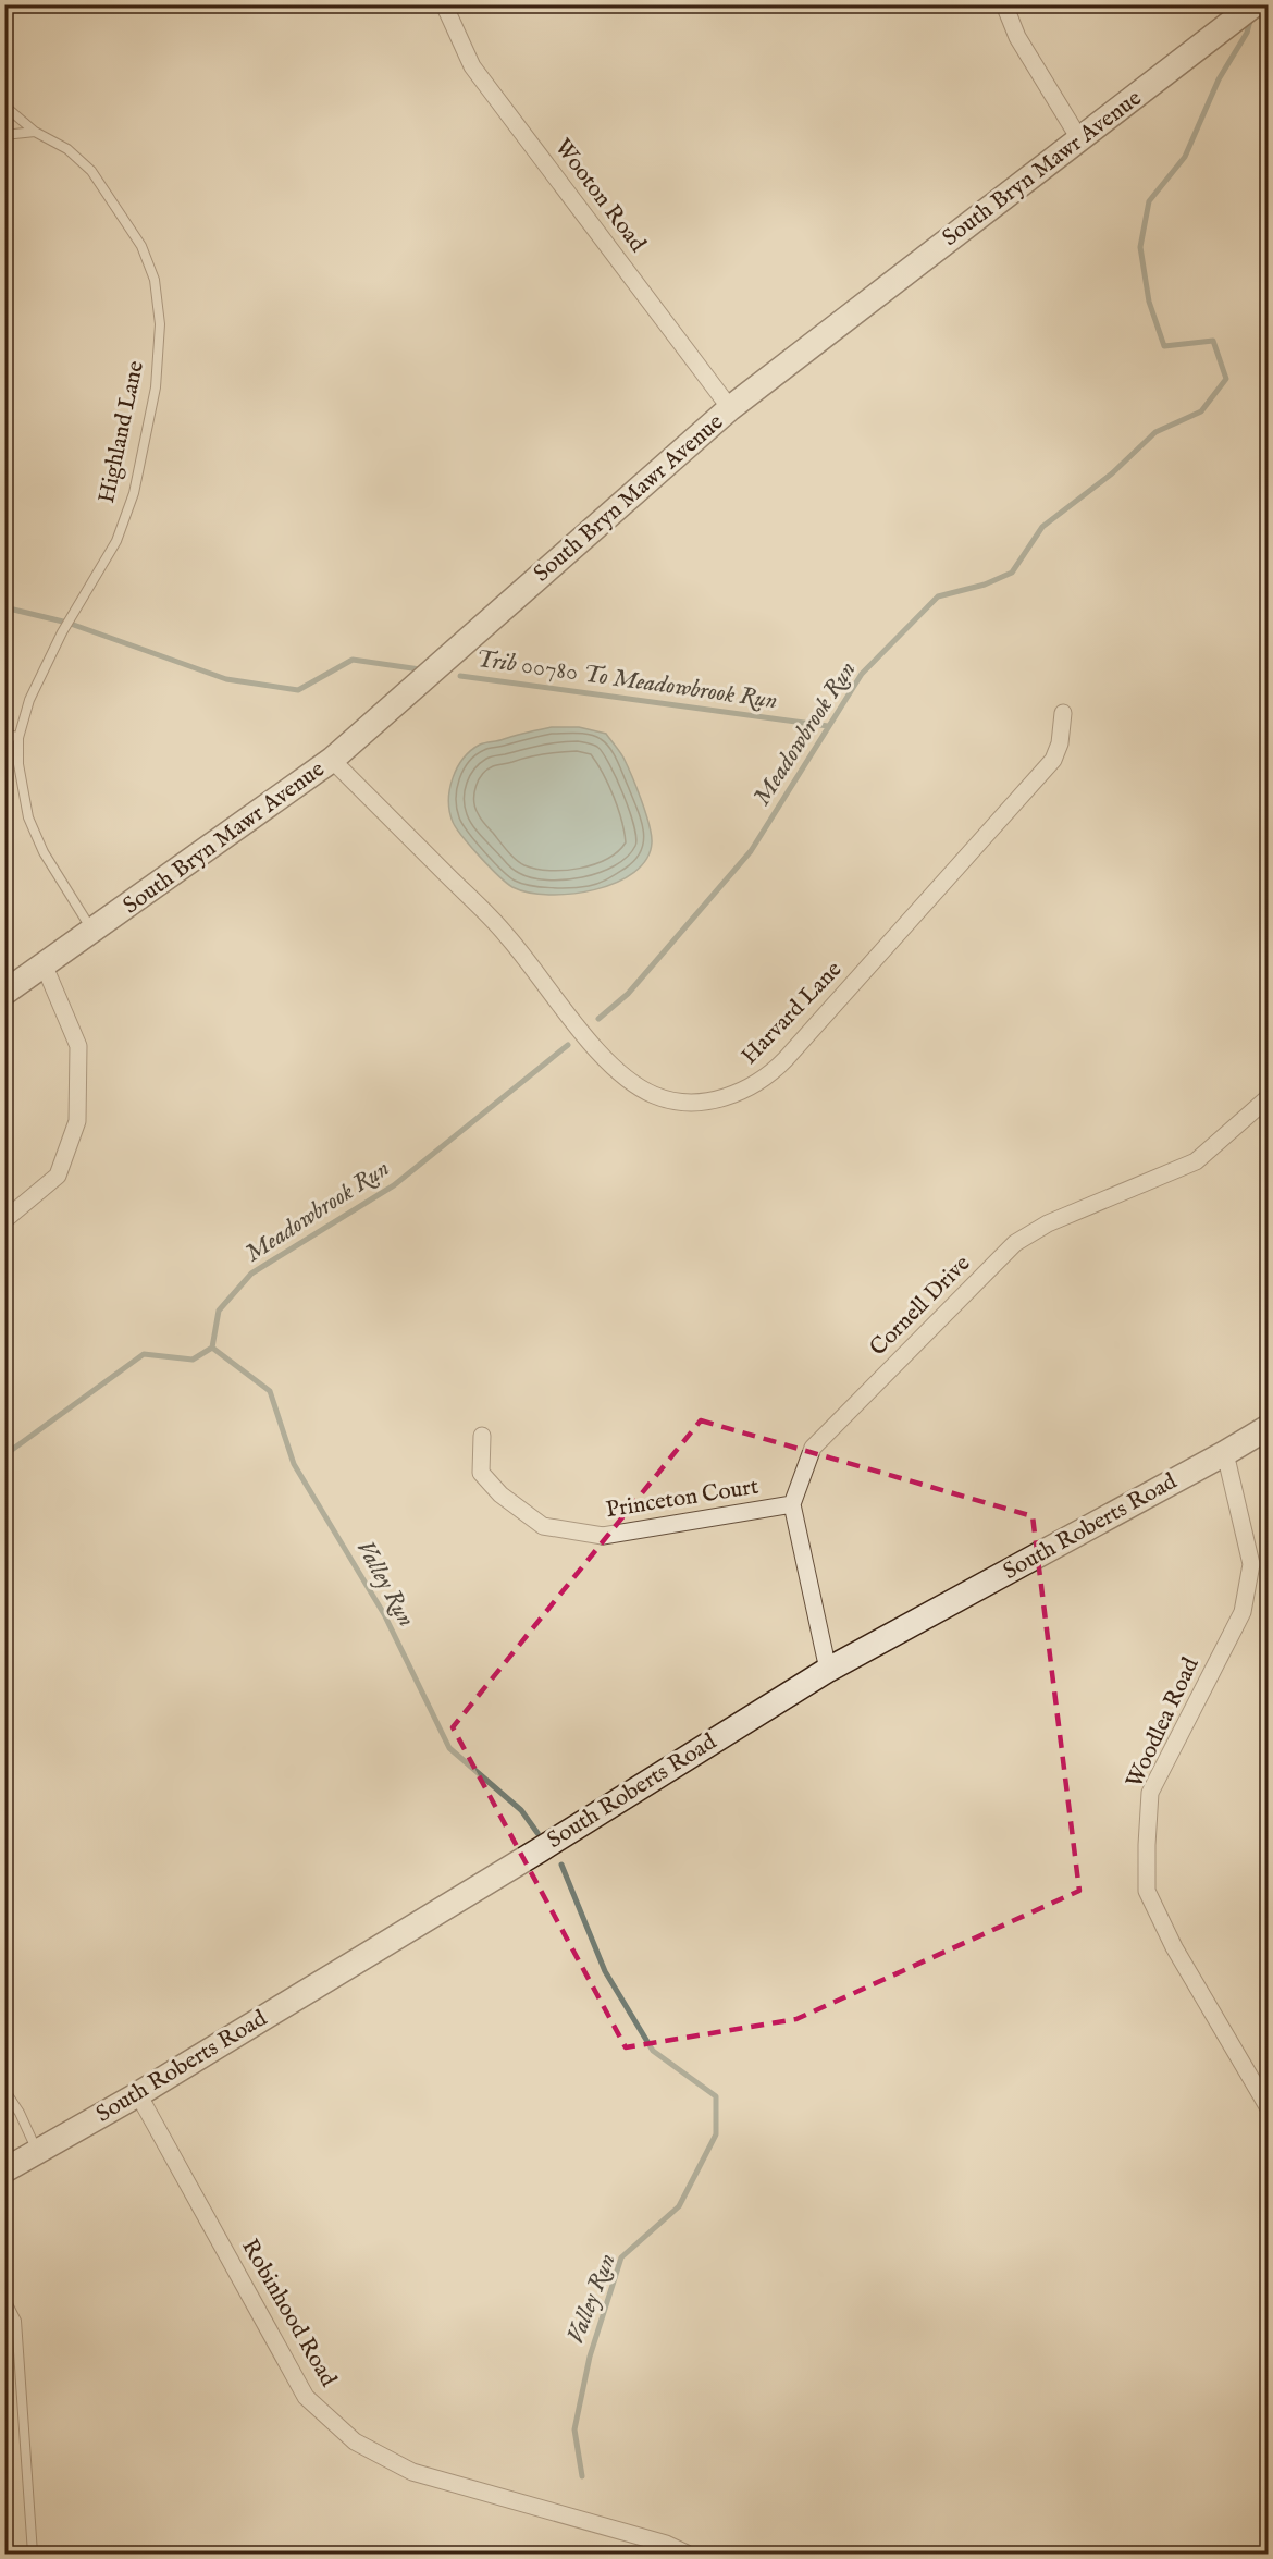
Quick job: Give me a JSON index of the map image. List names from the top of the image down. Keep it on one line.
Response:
{"streets":{"main road":["South Bryn Mawr Avenue","South Roberts Road"],"street":["Wooton Road","Harvard Lane","Cornell Drive","Princeton Court","Woodlea Road","Robinhood Road"],"lane":["Highland Lane"]},"crossings":[["South Bryn Mawr Avenue","Wooton Road"],["South Bryn Mawr Avenue","Highland Lane"],["South Bryn Mawr Avenue","Harvard Lane"],["Cornell Drive","Princeton Court"],["South Roberts Road","Woodlea Road"],["South Roberts Road","Robinhood Road"]],"water":["Trib 00780 To Meadowbrook Run","Meadowbrook Run","Valley Run"]}
